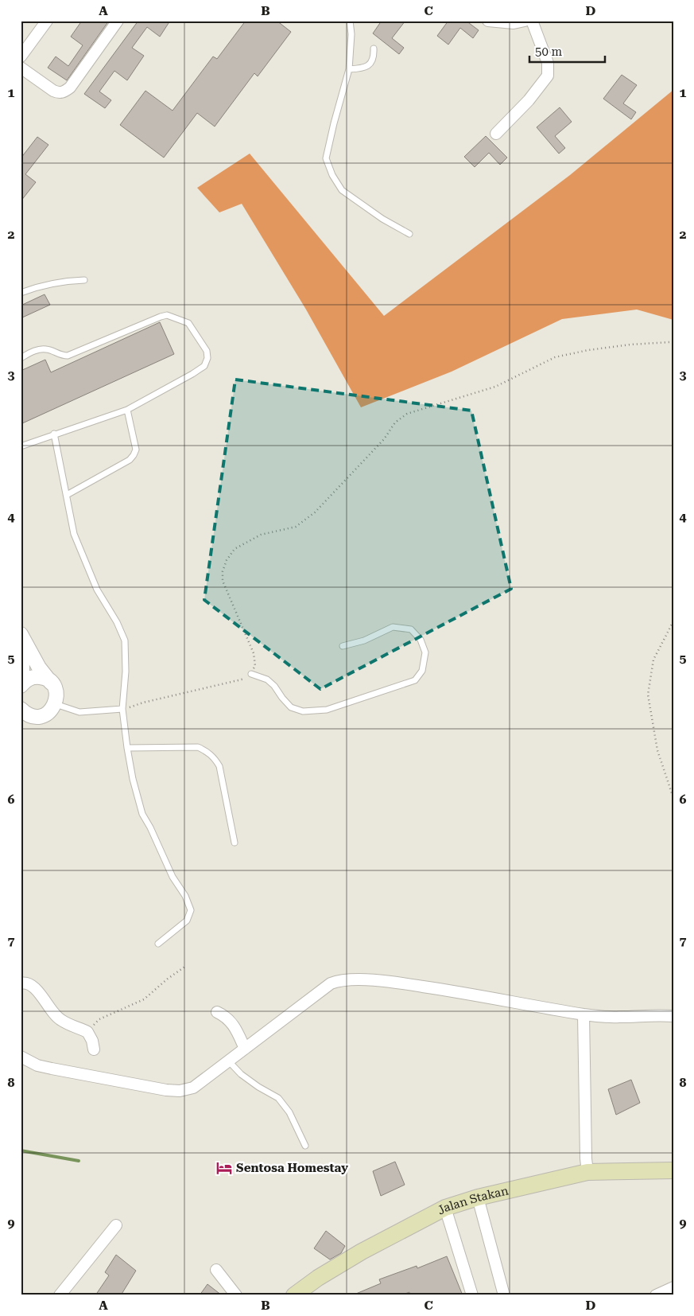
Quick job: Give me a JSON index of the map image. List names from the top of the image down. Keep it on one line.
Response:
{"streets":{"main road":["Jalan Stakan"]},"places":{"hotel":["Sentosa Homestay"]},"scale_bar":"50 m","grid":{"columns":["A","B","C","D"],"rows":["1","2","3","4","5","6","7","8","9"]}}
